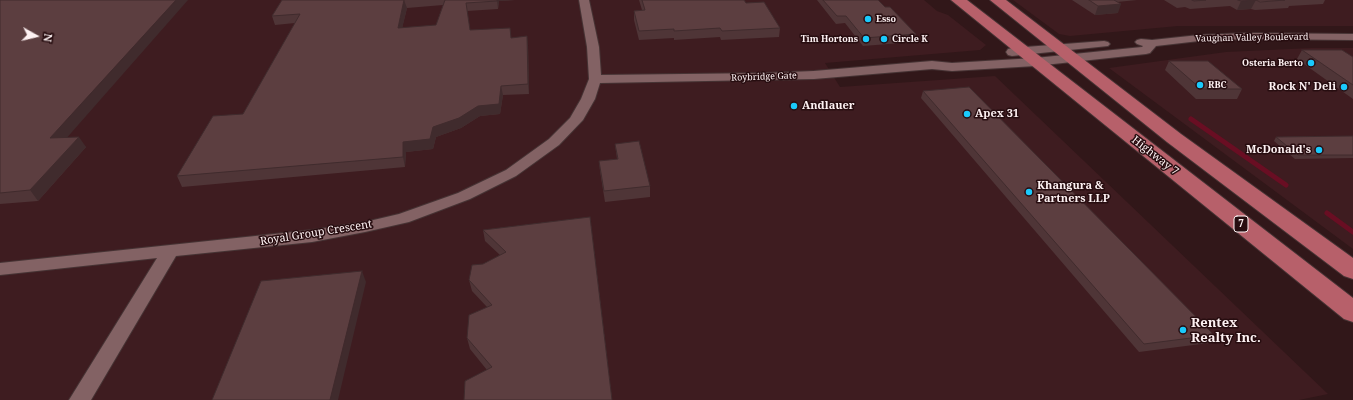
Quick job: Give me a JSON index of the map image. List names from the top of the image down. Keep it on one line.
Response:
{"streets":{"main road":["Highway 7","7"],"street":["Vaughan Valley Boulevard","Roybridge Gate","Royal Group Crescent"]},"crossings":[["Vaughan Valley Boulevard","Roybridge Gate"],["Vaughan Valley Boulevard","Highway 7"],["Roybridge Gate","Highway 7"],["Roybridge Gate","Royal Group Crescent"]],"places":["Esso","Tim Hortons","Circle K","Osteria Berto","RBC","Rock N' Deli","Andlauer","Apex 31","McDonald's","Khangura & Partners LLP","Rentex Realty Inc."],"north":"right"}
